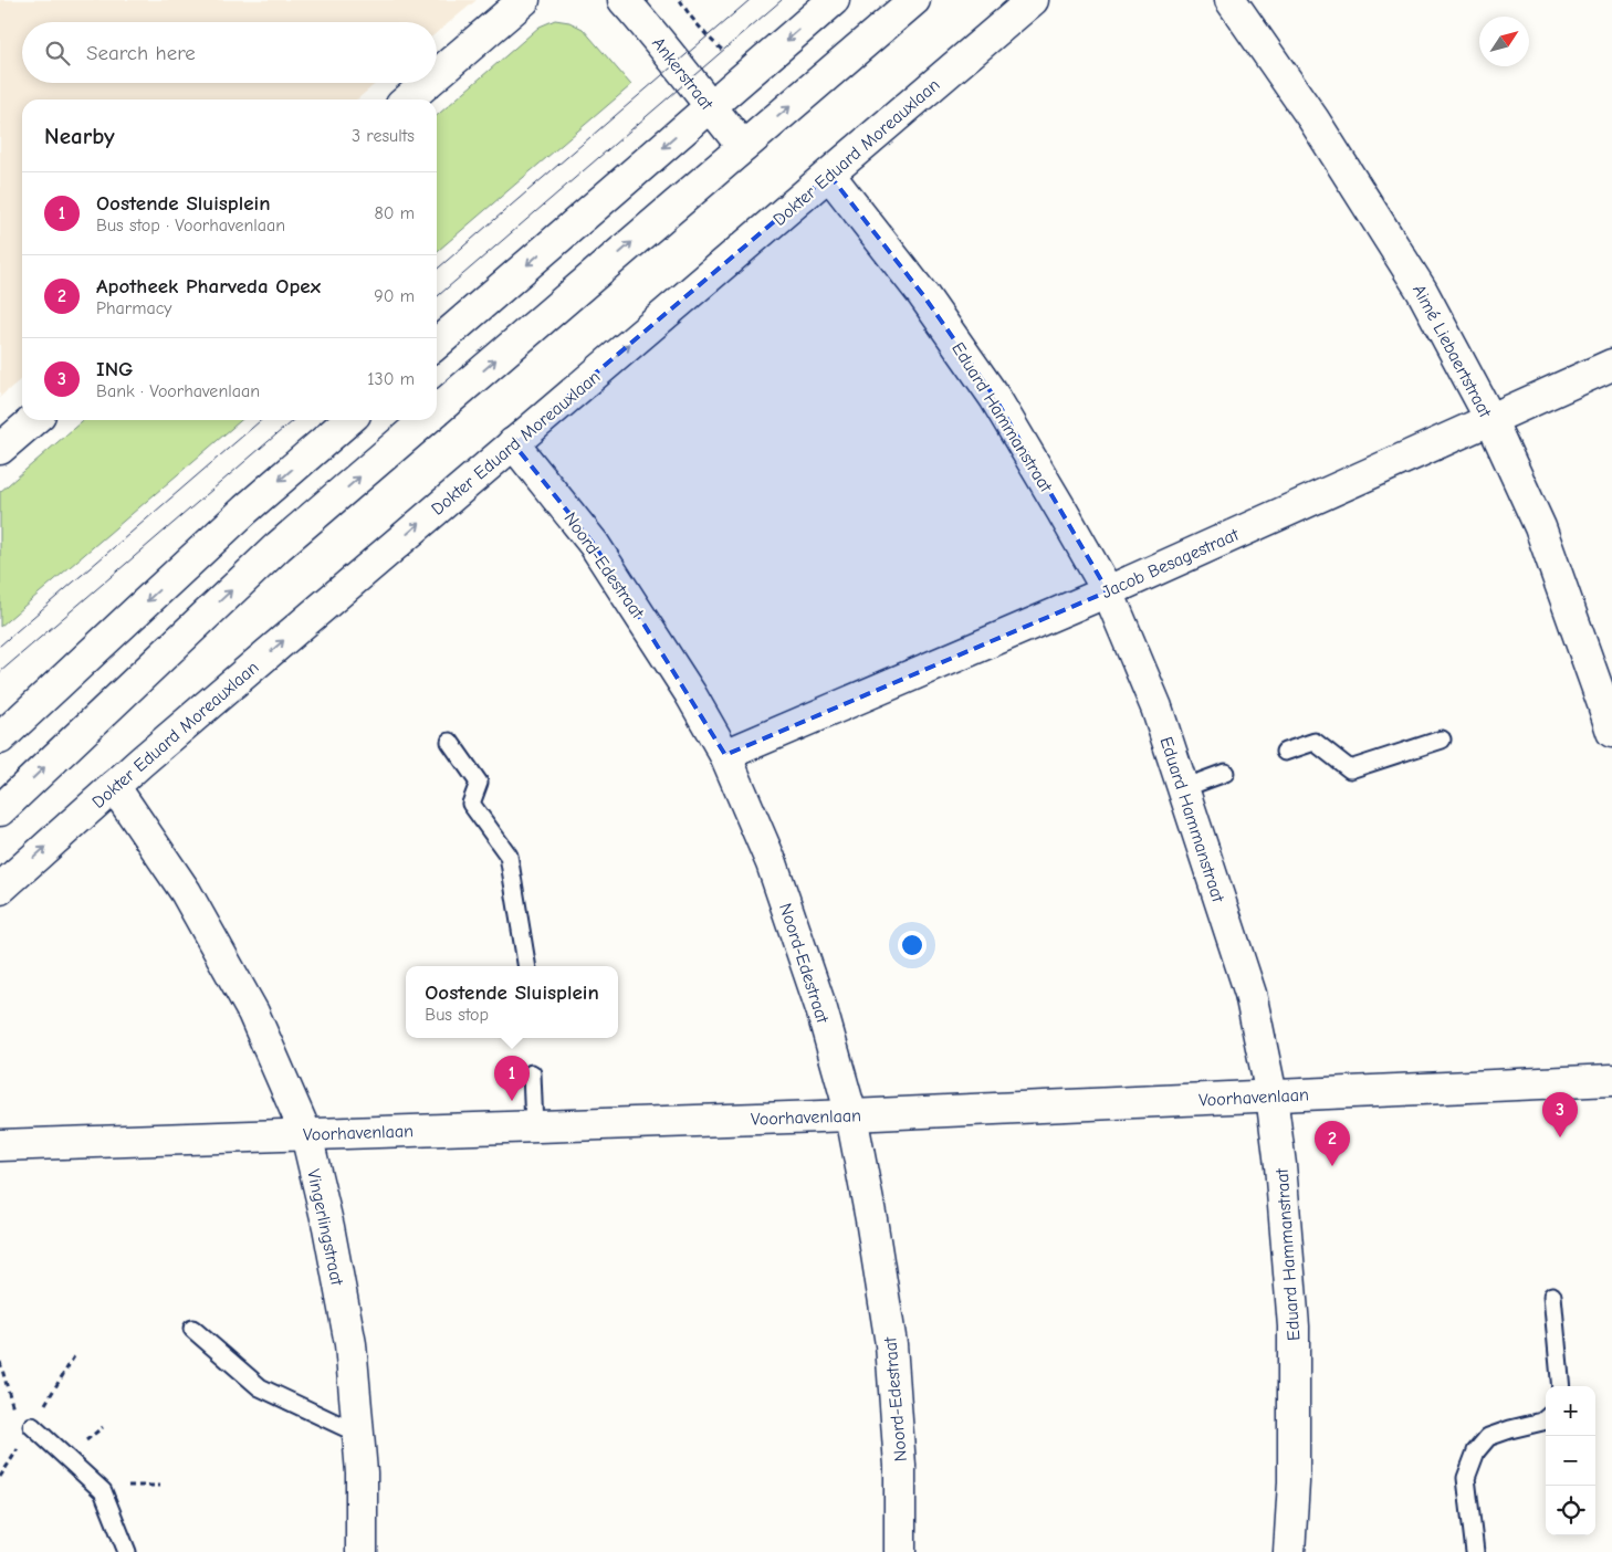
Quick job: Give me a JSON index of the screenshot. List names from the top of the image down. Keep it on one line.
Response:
{"streets":{"street":["Ankerstraat","Dokter Eduard Moreauxlaan","Aimé Liebaertstraat","Eduard Hammanstraat","Jacob Besagestraat","Noord-Edestraat","Voorhavenlaan","Vingerlingstraat"]},"crossings":[["Dokter Eduard Moreauxlaan","Eduard Hammanstraat"],["Dokter Eduard Moreauxlaan","Noord-Edestraat"],["Dokter Eduard Moreauxlaan","Vingerlingstraat"],["Aimé Liebaertstraat","Jacob Besagestraat"],["Eduard Hammanstraat","Jacob Besagestraat"],["Eduard Hammanstraat","Voorhavenlaan"],["Jacob Besagestraat","Noord-Edestraat"],["Noord-Edestraat","Voorhavenlaan"],["Voorhavenlaan","Vingerlingstraat"]],"north":"top right","page":{"search":"Search here","heading":["Nearby","3 results"],"list":[{"mark":"1","name":"Oostende Sluisplein","note":"Bus stop · Voorhavenlaan","value":"80 m"},{"mark":"2","name":"Apotheek Pharveda Opex","note":"Pharmacy","value":"90 m"},{"mark":"3","name":"ING","note":"Bank · Voorhavenlaan","value":"130 m"}],"popup":["Oostende Sluisplein","Bus stop"],"pins":["1","3","2"],"map_buttons":["+","−"]}}
